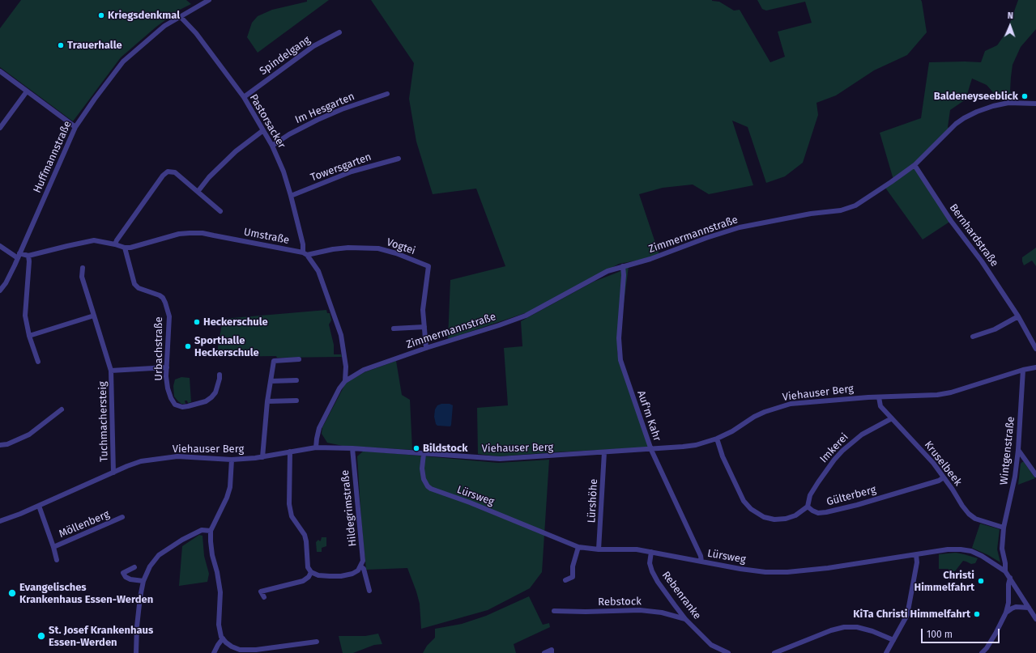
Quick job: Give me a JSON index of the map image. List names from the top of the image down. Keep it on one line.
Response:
{"streets":{"street":["Spindelgang","Im Hesgarten","Pastorsacker","Huffmannstraße","Towersgarten","Zimmermannstraße","Bernhardstraße","Umstraße","Vogtei","Urbachstraße","Viehauser Berg","Auf'm Kahr","Tuchmachersteig","Imkerei","Wintgenstraße","Kruselbeek","Lürsweg","Gülterberg","Lürshöhe","Hildegrimstraße","Möllenberg","Rebenranke","Rebstock"]},"crossings":[["Spindelgang","Pastorsacker"],["Im Hesgarten","Pastorsacker"],["Pastorsacker","Huffmannstraße"],["Pastorsacker","Towersgarten"],["Pastorsacker","Umstraße"],["Pastorsacker","Vogtei"],["Huffmannstraße","Umstraße"],["Zimmermannstraße","Bernhardstraße"],["Zimmermannstraße","Vogtei"],["Zimmermannstraße","Auf'm Kahr"],["Umstraße","Vogtei"],["Umstraße","Urbachstraße"],["Urbachstraße","Tuchmachersteig"],["Viehauser Berg","Auf'm Kahr"],["Viehauser Berg","Tuchmachersteig"],["Viehauser Berg","Wintgenstraße"],["Viehauser Berg","Kruselbeek"],["Viehauser Berg","Lürsweg"],["Viehauser Berg","Lürshöhe"],["Viehauser Berg","Hildegrimstraße"],["Viehauser Berg","Möllenberg"],["Auf'm Kahr","Lürsweg"],["Imkerei","Kruselbeek"],["Imkerei","Gülterberg"],["Wintgenstraße","Kruselbeek"],["Wintgenstraße","Lürsweg"],["Kruselbeek","Gülterberg"],["Lürsweg","Lürshöhe"],["Lürsweg","Rebenranke"],["Rebenranke","Rebstock"]],"places":["Kriegsdenkmal","Trauerhalle","Baldeneyseeblick","Heckerschule","Sporthalle Heckerschule","Bildstock","Christi Himmelfahrt","Evangelisches Krankenhaus Essen-Werden","KiTa Christi Himmelfahrt","St. Josef Krankenhaus Essen-Werden"],"scale_bar":"100 m","north":"top"}
